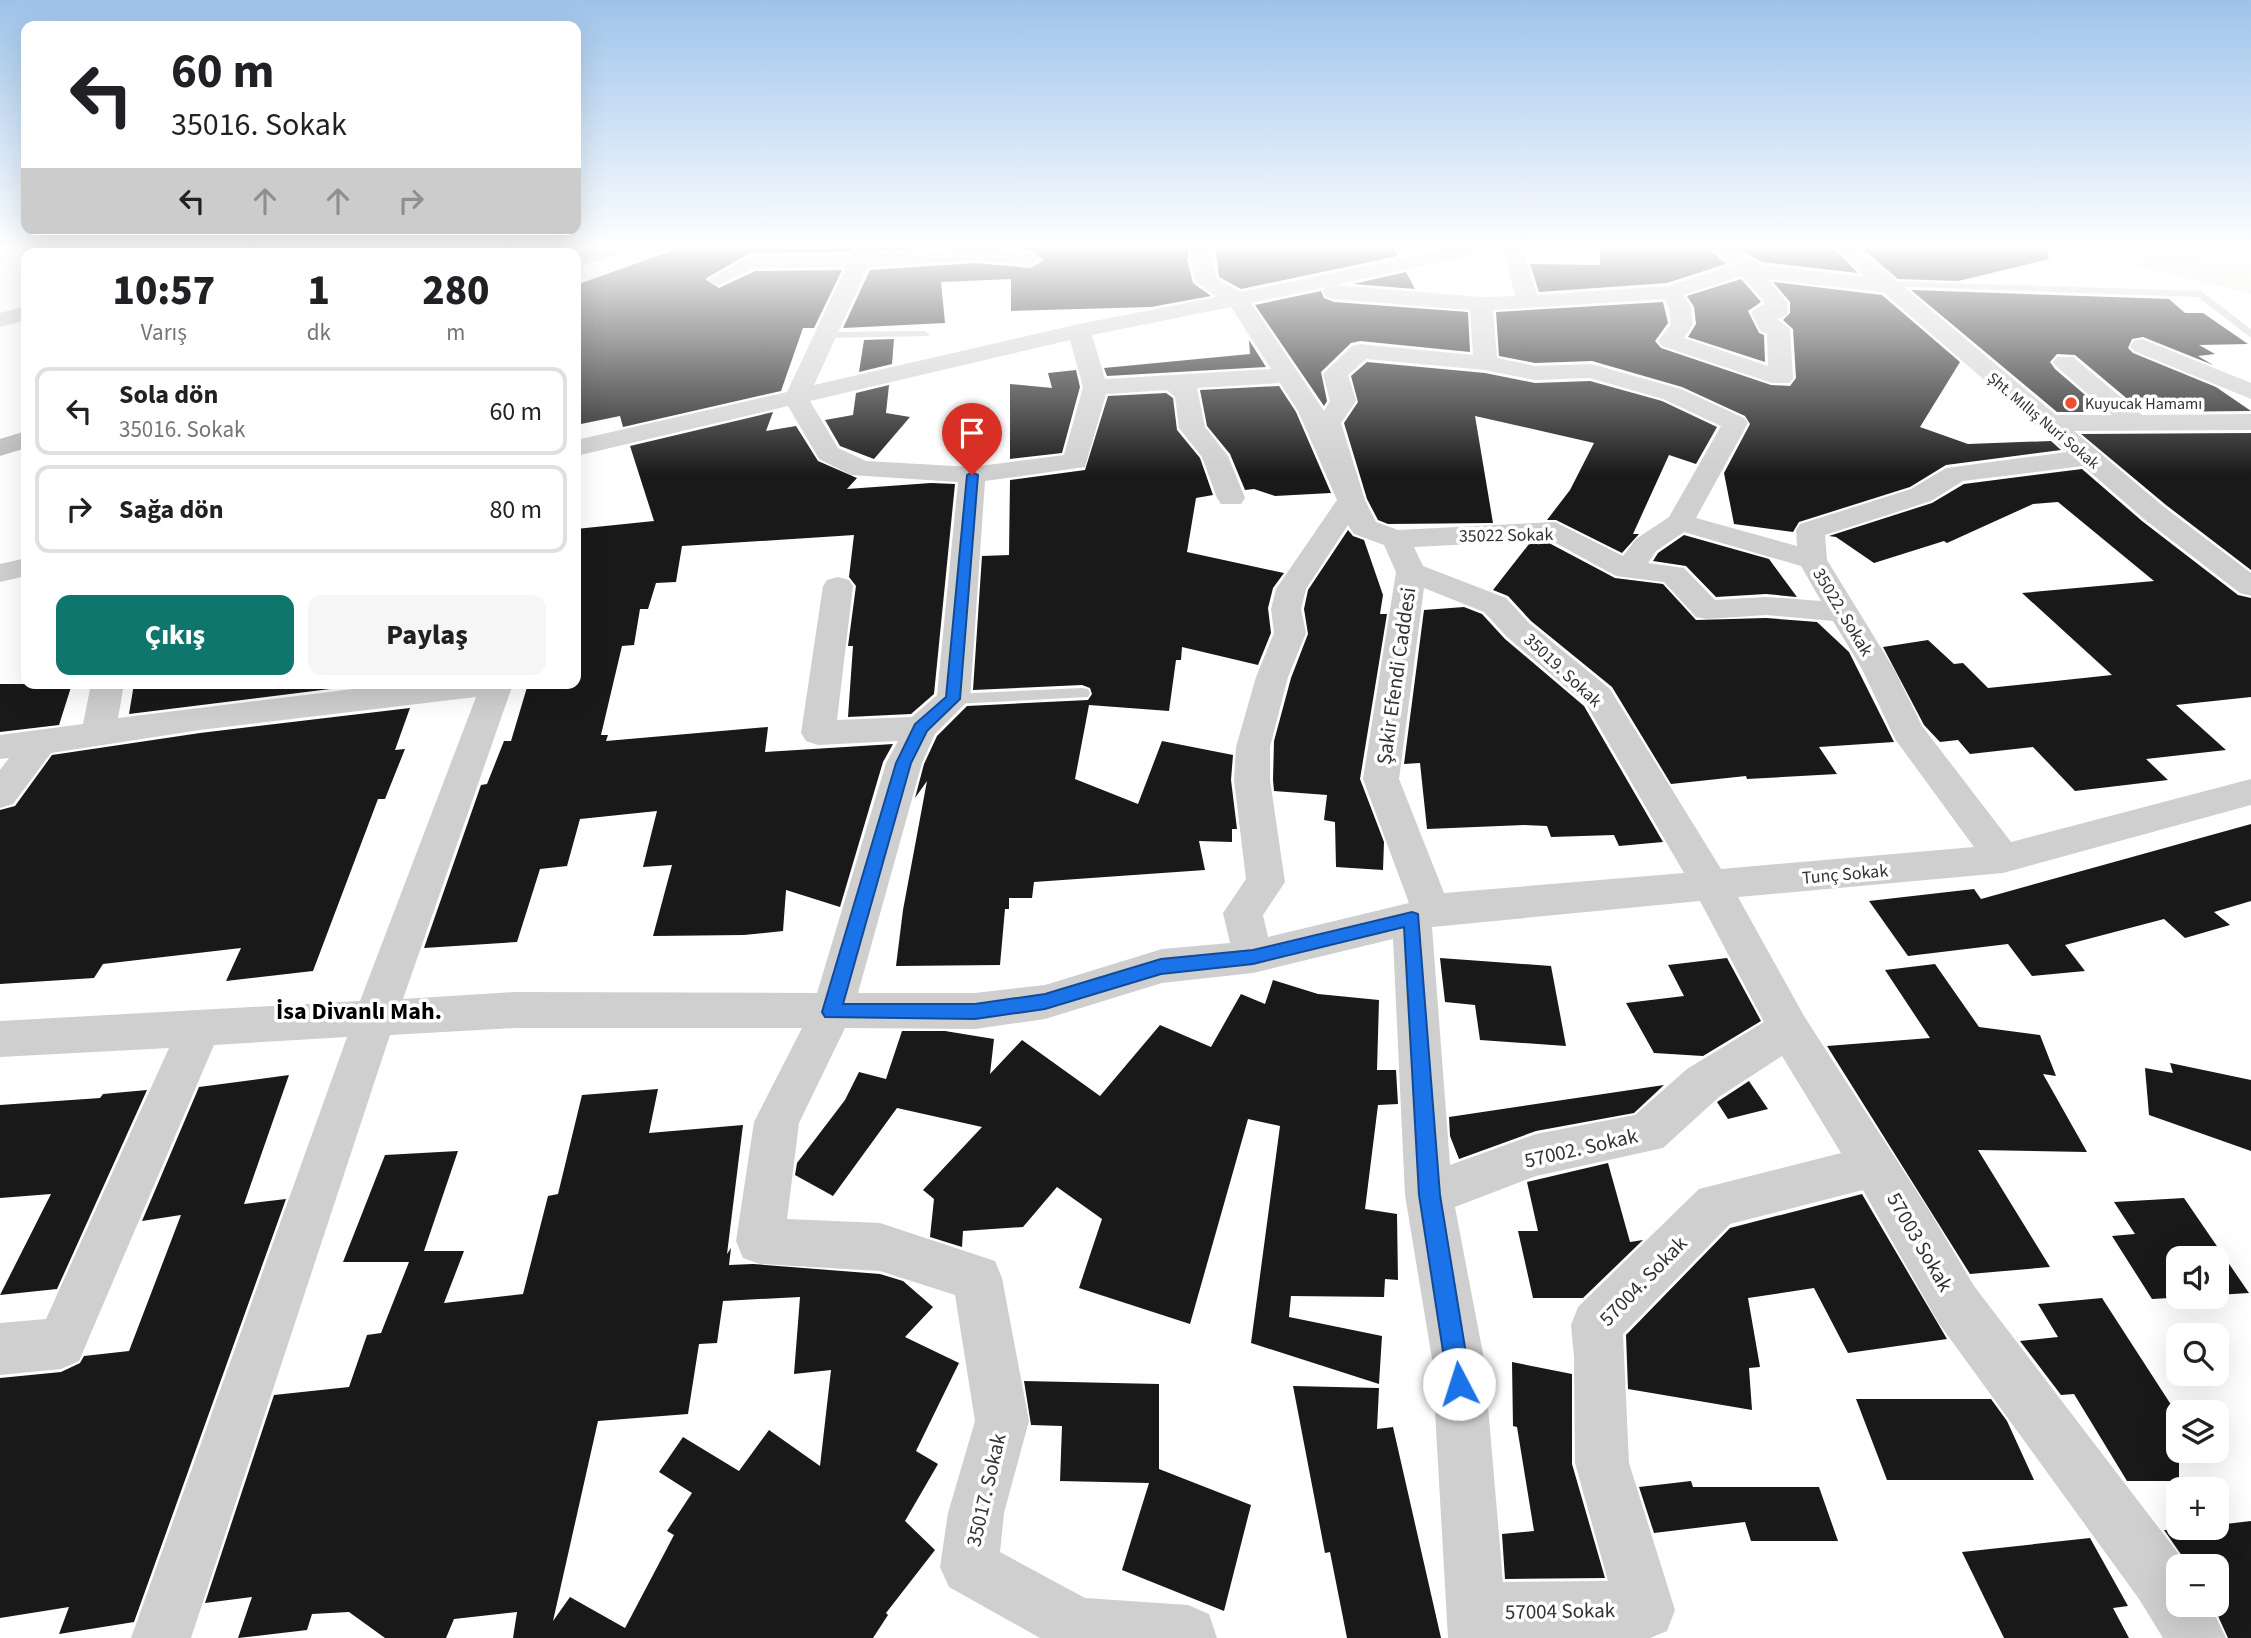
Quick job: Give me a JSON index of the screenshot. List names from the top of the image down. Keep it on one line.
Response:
{"streets":{"street":["Şht. Mıllış Nuri Sokak","35022 Sokak","35022. Sokak","35019. Sokak","Şakir Efendi Caddesi","Tunç Sokak","57002. Sokak","57003 Sokak","57004. Sokak","35017. Sokak","57004 Sokak"]},"crossings":[["Şht. Mıllış Nuri Sokak","35022. Sokak"],["35022 Sokak","35022. Sokak"],["35022 Sokak","35019. Sokak"],["35022 Sokak","Şakir Efendi Caddesi"],["35022. Sokak","Tunç Sokak"],["35019. Sokak","Şakir Efendi Caddesi"],["35019. Sokak","Tunç Sokak"],["35019. Sokak","57003 Sokak"],["Şakir Efendi Caddesi","Tunç Sokak"],["Şakir Efendi Caddesi","57002. Sokak"],["Şakir Efendi Caddesi","57004 Sokak"],["Tunç Sokak","57003 Sokak"],["Tunç Sokak","35017. Sokak"],["57002. Sokak","57003 Sokak"],["57003 Sokak","57004. Sokak"],["57004. Sokak","57004 Sokak"]],"districts":["İsa Divanlı Mah."],"places":["Kuyucak Hamamı"],"page":{"turn":["60 m","35016. Sokak"],"eta":["10:57","Varış","1","dk","280","m"],"list":[{"name":"Sola dön","note":"35016. Sokak","value":"60 m"},{"name":"Sağa dön","value":"80 m"}],"buttons":["Çıkış","Paylaş"],"map_buttons":["+","−"]}}
